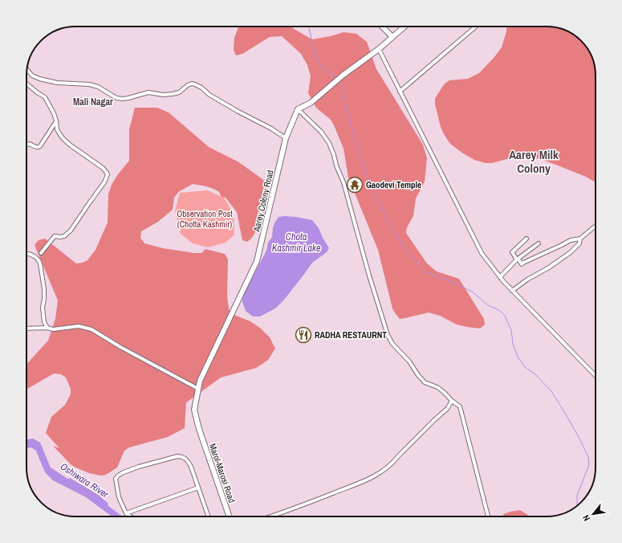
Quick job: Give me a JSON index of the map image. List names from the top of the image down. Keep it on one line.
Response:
{"streets":{"main road":["Aarey Colony Road","Marol-Marosi Road"]},"crossings":[["Aarey Colony Road","Marol-Marosi Road"]],"districts":["Mali Nagar","Aarey Milk Colony"],"water":["Chota Kashmir Lake","Oshiwara River"],"parks":["Observation Post (Chotta Kashmir)"],"places":{"temple":["Gaodevi Temple"],"restaurant":["RADHA RESTAURNT"]},"north":"bottom left"}
